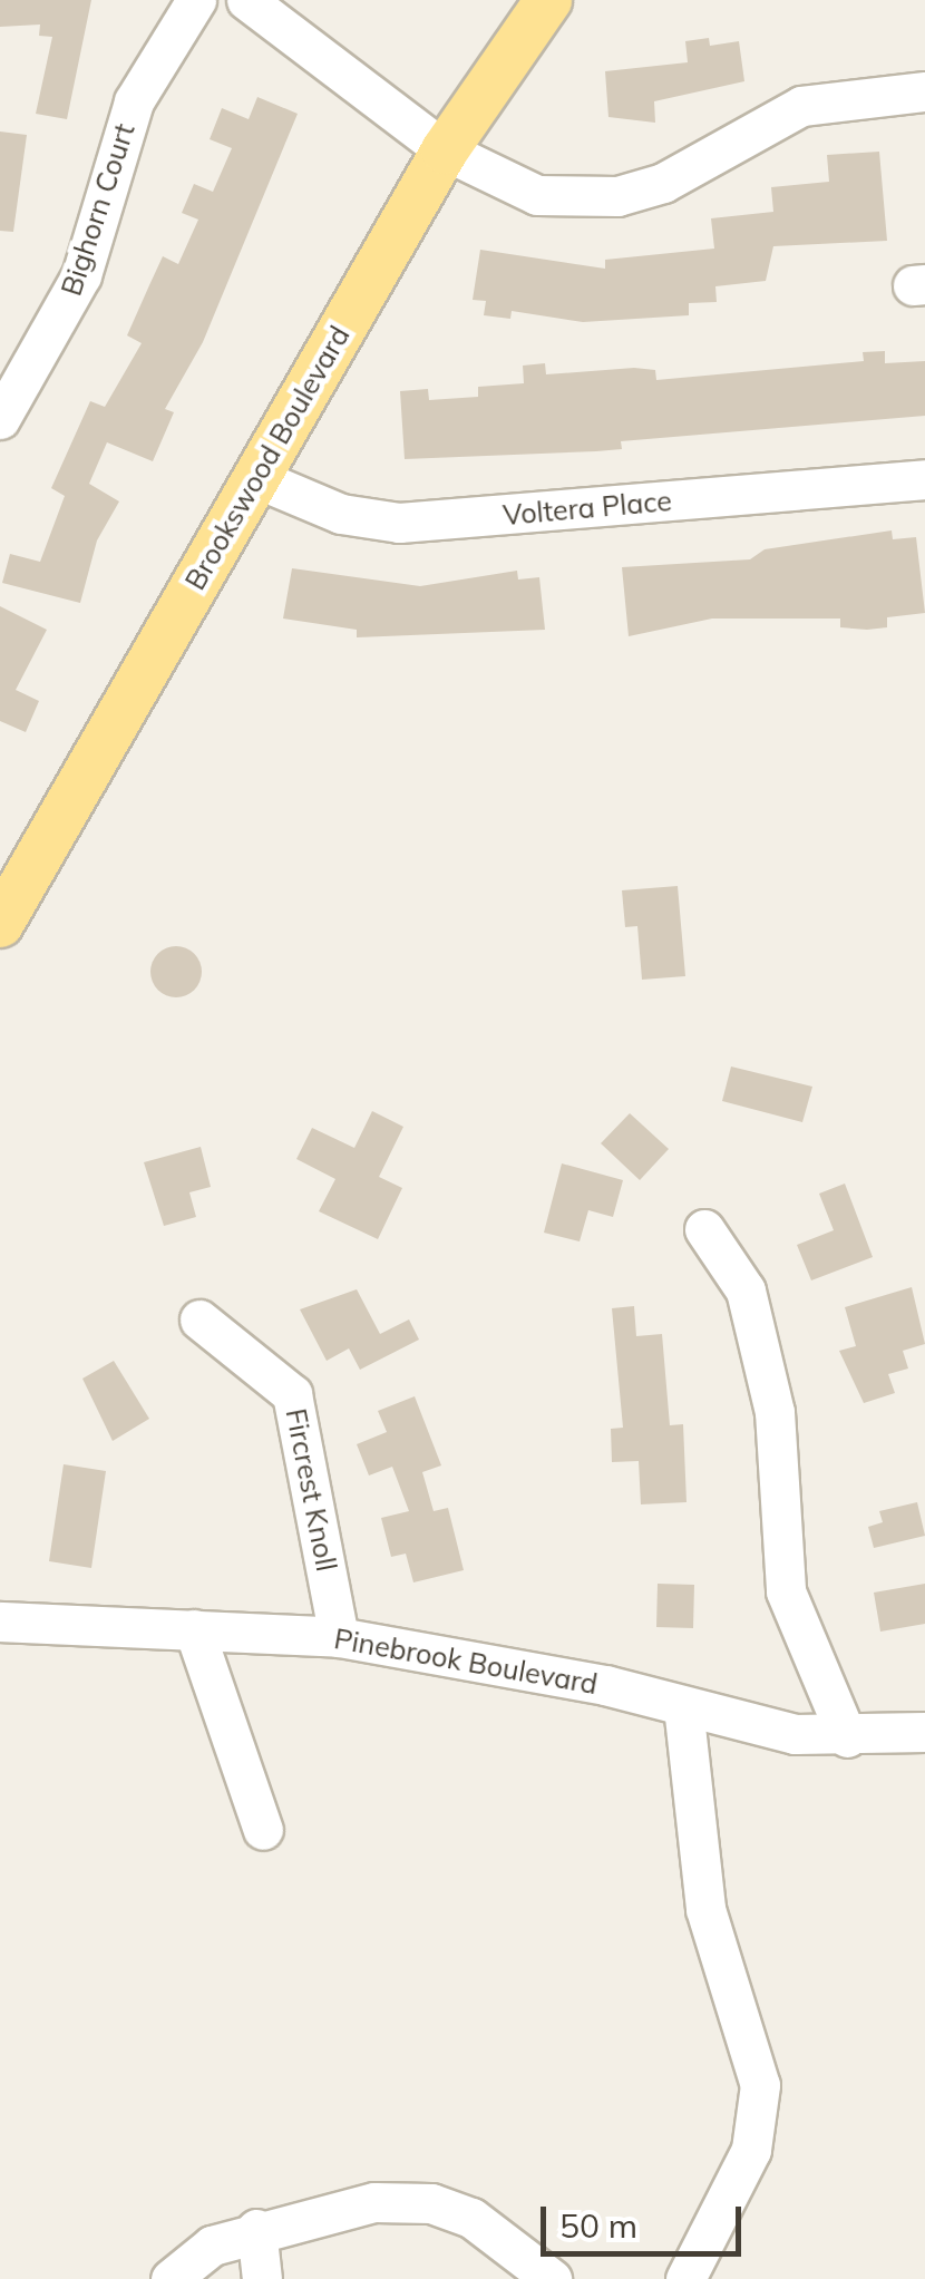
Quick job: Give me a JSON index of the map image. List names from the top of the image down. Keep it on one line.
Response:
{"streets":{"main road":["Brookswood Boulevard"],"street":["Bighorn Court","Voltera Place","Fircrest Knoll","Pinebrook Boulevard"]},"crossings":[["Brookswood Boulevard","Voltera Place"],["Fircrest Knoll","Pinebrook Boulevard"]],"scale_bar":"50 m"}
